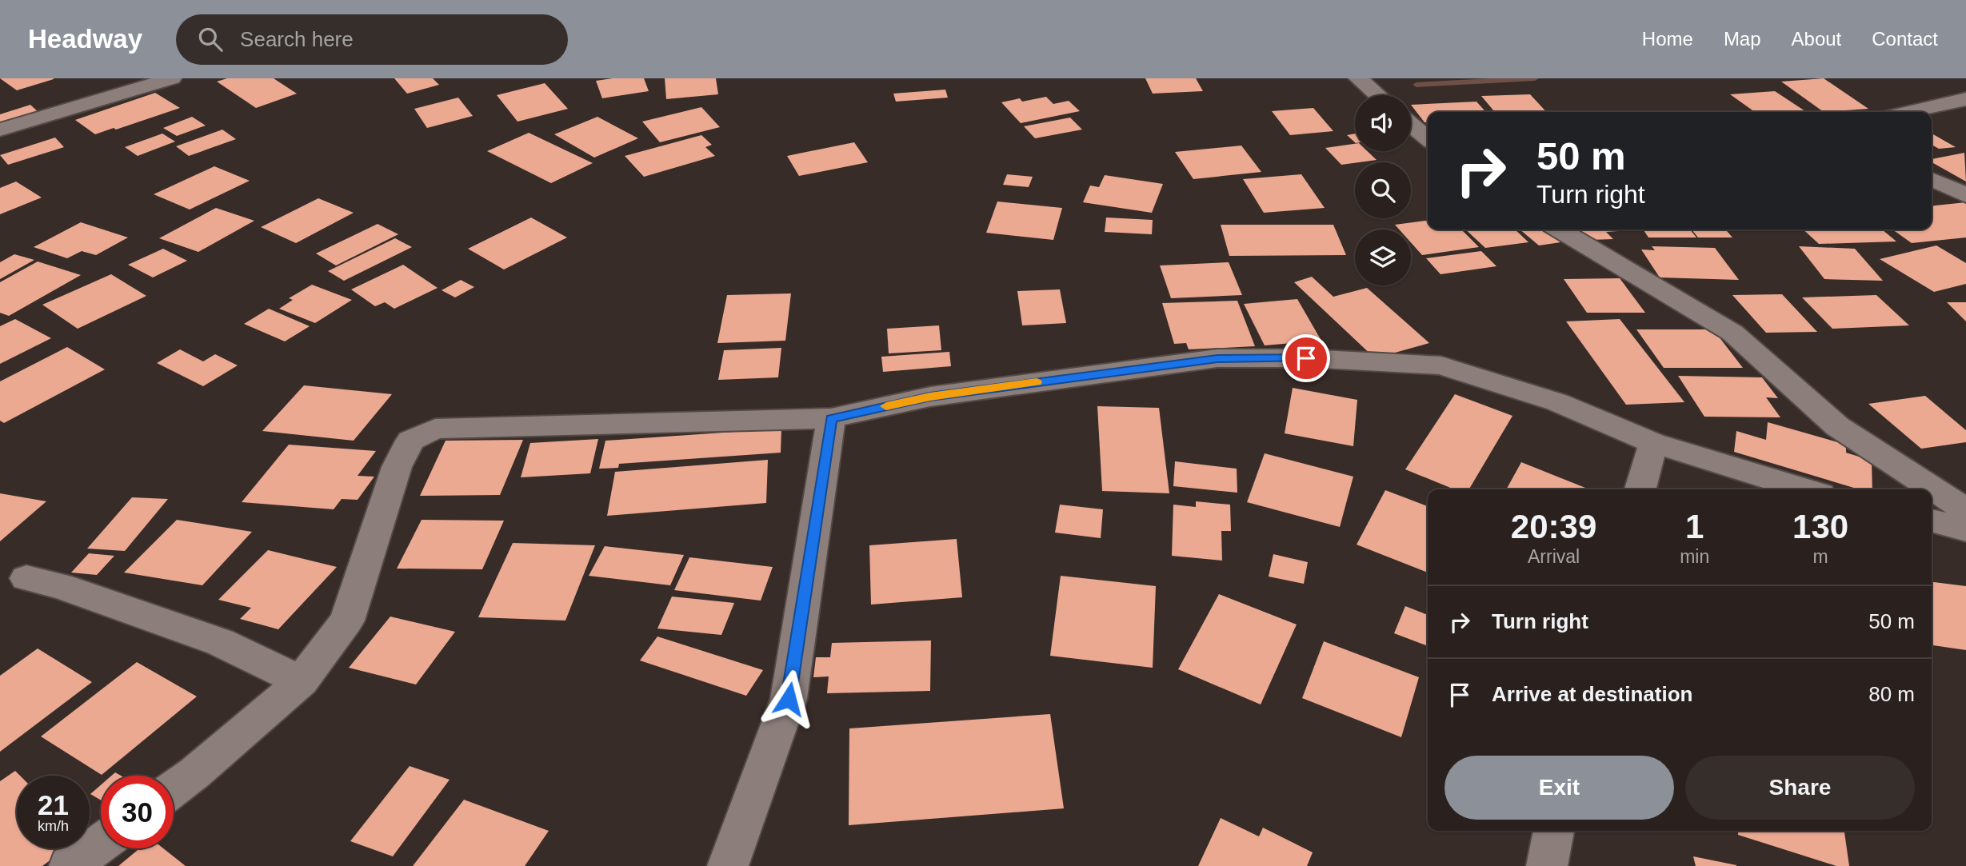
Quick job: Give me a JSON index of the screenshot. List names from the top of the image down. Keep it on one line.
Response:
{"page":{"header":"Headway","search":"Search here","nav":["Home","Map","About","Contact"],"turn":["50 m","Turn right"],"eta":["20:39","Arrival","1","min","130","m"],"list":[{"name":"Turn right","value":"50 m"},{"name":"Arrive at destination","value":"80 m"}],"buttons":["Exit","Share"],"speed":"21 km/h","limit":"30"}}
